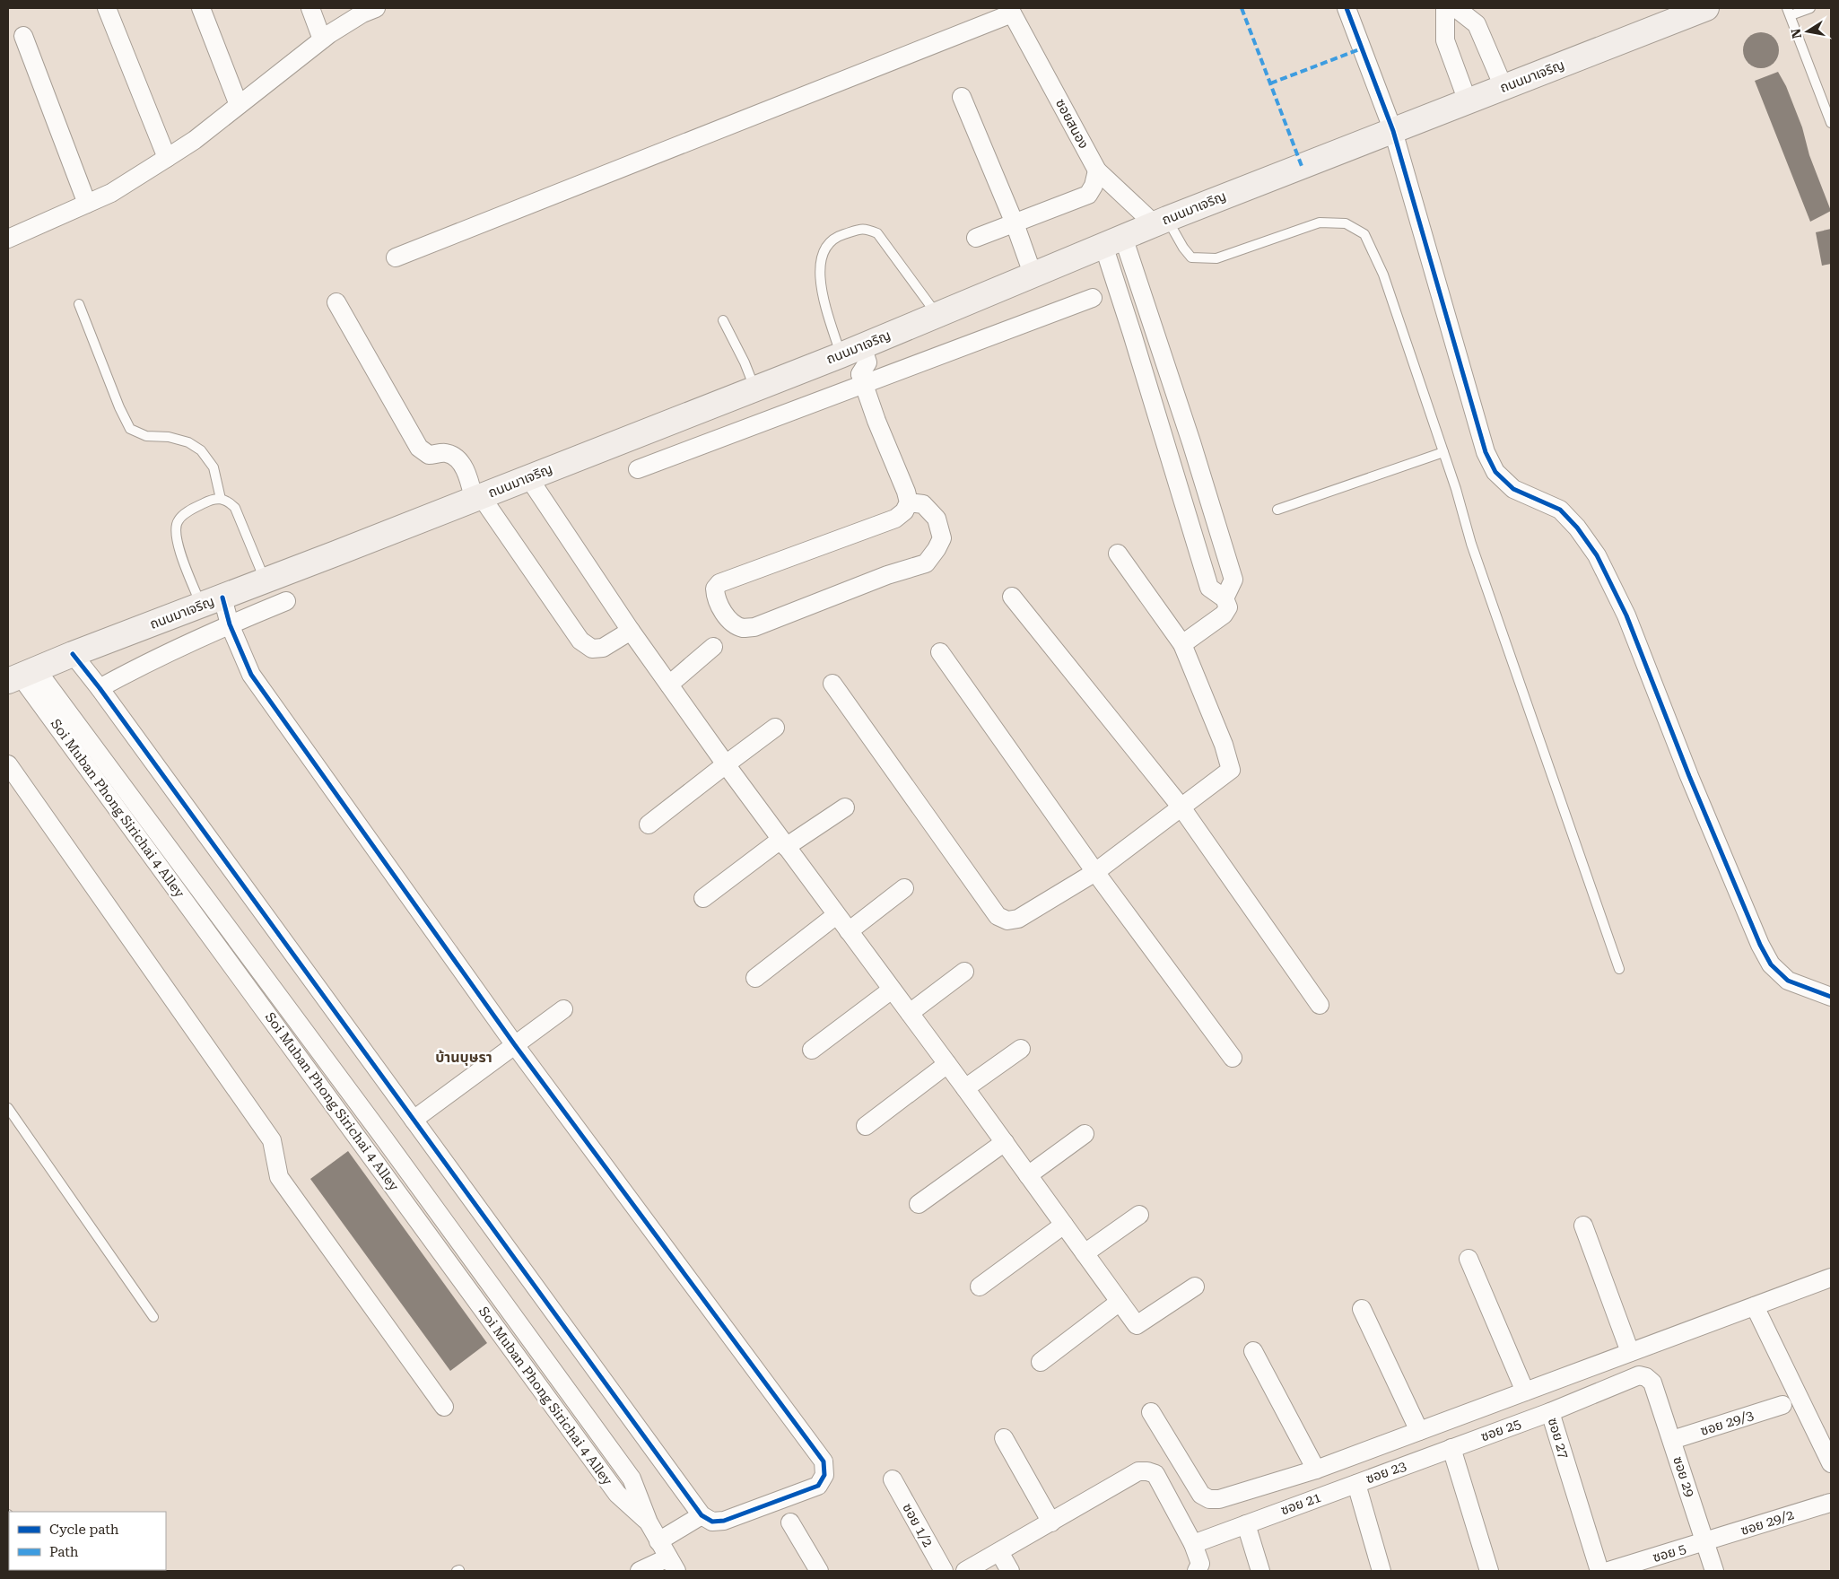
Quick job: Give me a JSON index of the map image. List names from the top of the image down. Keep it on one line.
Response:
{"streets":{"main road":["ถนนมาเจริญ"],"street":["ซอยสนอง","Soi Muban Phong Sirichai 4 Alley","ซอย 29/3","ซอย 25","ซอย 27","ซอย 23","ซอย 29","ซอย 21","ซอย 29/2","ซอย 1/2","ซอย 5"]},"crossings":[["ถนนมาเจริญ","ซอยสนอง"],["ถนนมาเจริญ","Soi Muban Phong Sirichai 4 Alley"],["ซอย 29/3","ซอย 29"],["ซอย 25","ซอย 27"],["ซอย 25","ซอย 23"],["ซอย 27","ซอย 29"],["ซอย 23","ซอย 21"],["ซอย 29","ซอย 29/2"],["ซอย 29","ซอย 5"],["ซอย 29/2","ซอย 5"]],"districts":["บ้านบุษรา"],"legend":["Cycle path","Path"],"north":"left"}
